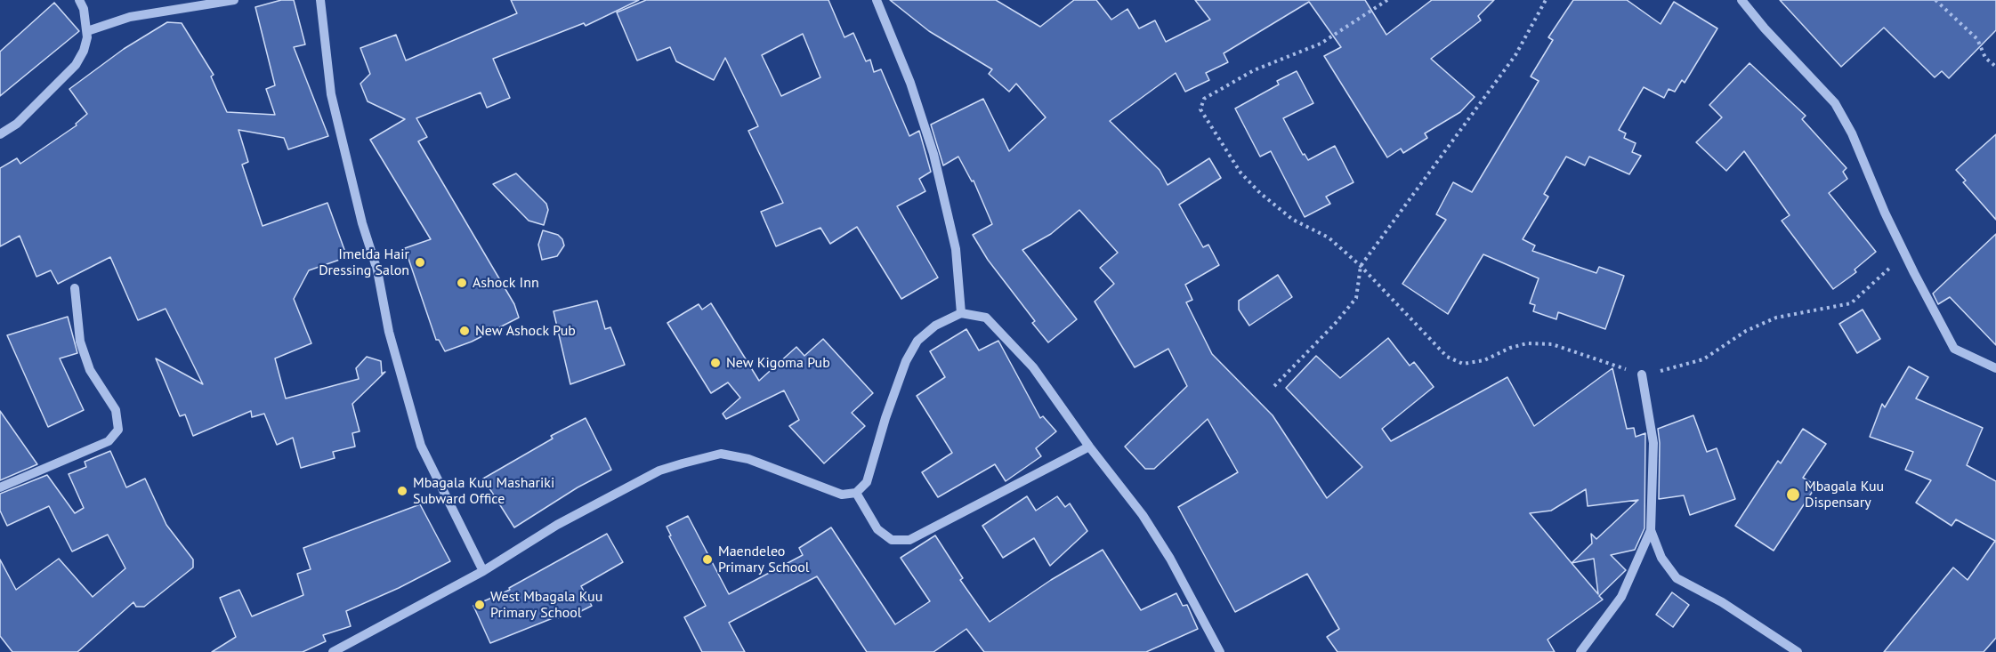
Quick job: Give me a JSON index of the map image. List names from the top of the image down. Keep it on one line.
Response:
{"places":["Imelda Hair Dressing Salon","Ashock Inn","New Ashock Pub","New Kigoma Pub","Mbagala Kuu Mashariki Subward Office","Mbagala Kuu Dispensary","Maendeleo Primary School","West Mbagala Kuu Primary School"]}
